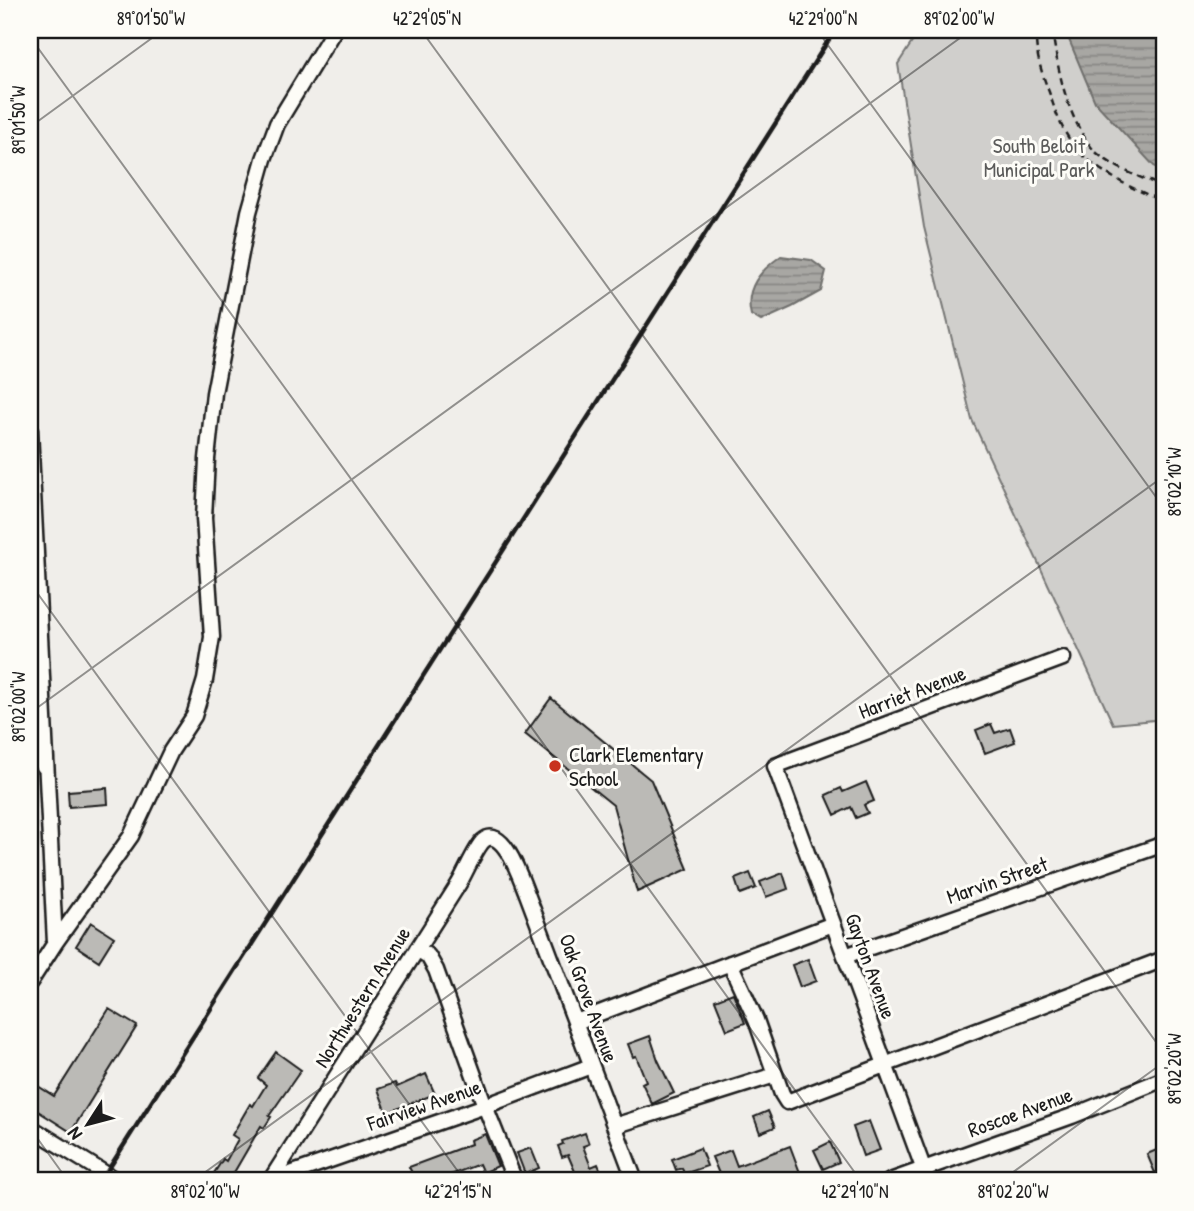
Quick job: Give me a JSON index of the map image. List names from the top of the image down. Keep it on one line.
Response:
{"streets":{"street":["Harriet Avenue","Marvin Street","Gayton Avenue","Northwestern Avenue","Oak Grove Avenue","Fairview Avenue","Roscoe Avenue"]},"crossings":[["Harriet Avenue","Gayton Avenue"],["Marvin Street","Gayton Avenue"],["Gayton Avenue","Roscoe Avenue"],["Northwestern Avenue","Oak Grove Avenue"],["Northwestern Avenue","Fairview Avenue"],["Oak Grove Avenue","Fairview Avenue"]],"parks":["South Beloit Municipal Park"],"places":["Clark Elementary School"],"north":"bottom left","coordinates":["89°01'50\"W","42°29'05\"N","42°29'00\"N","89°02'00\"W","89°02'10\"W","89°02'20\"W","42°29'15\"N","42°29'10\"N"]}
